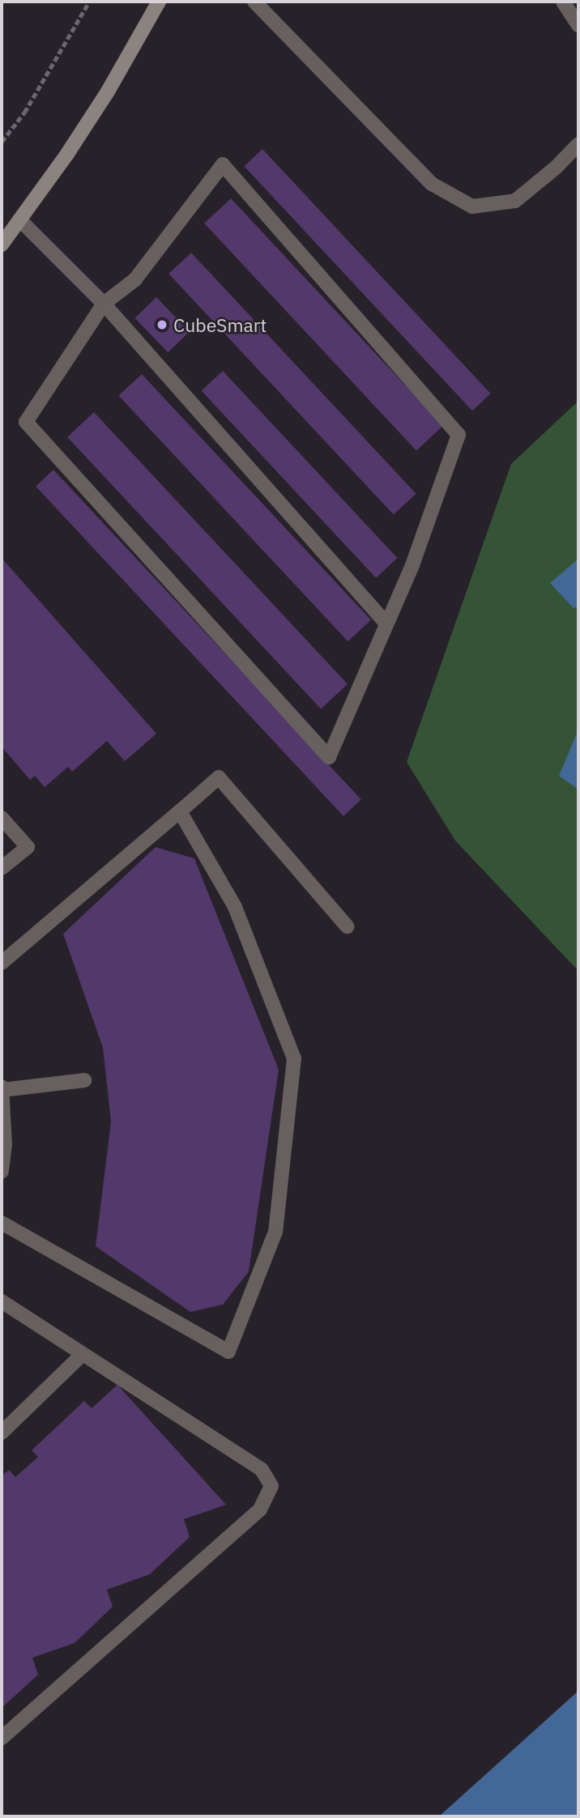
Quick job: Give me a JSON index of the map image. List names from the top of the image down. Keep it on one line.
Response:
{"places":["CubeSmart"]}
